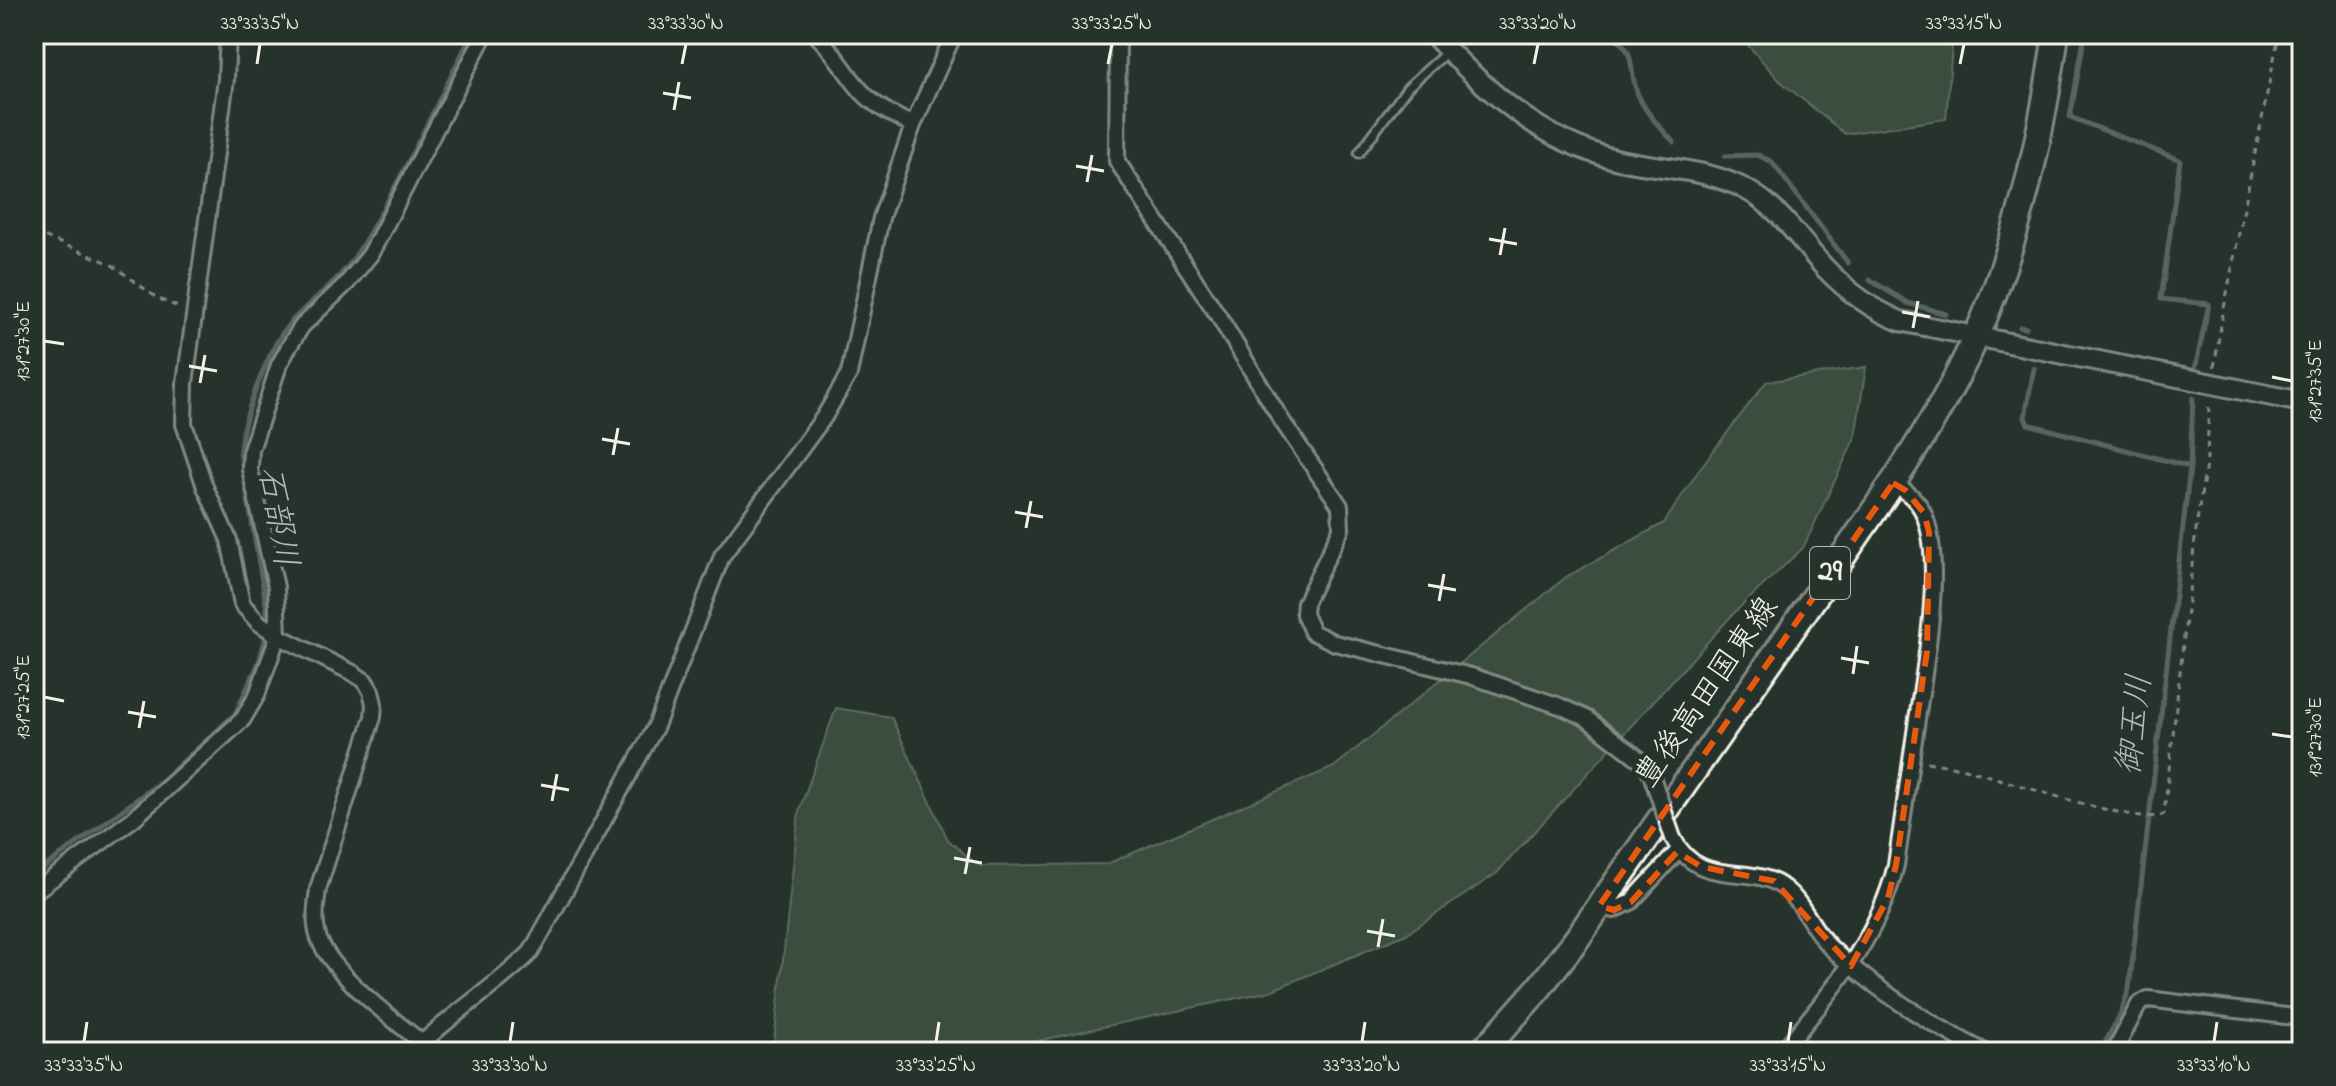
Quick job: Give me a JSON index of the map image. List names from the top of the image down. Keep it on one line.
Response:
{"streets":{"main road":["29","豊後高田国東線"]},"water":["石部川","御玉川"],"coordinates":["33°33'35\"N","33°33'30\"N","33°33'25\"N","33°33'20\"N","33°33'15\"N","131°27'30\"E","131°27'35\"E","131°27'25\"E","33°33'10\"N"]}
